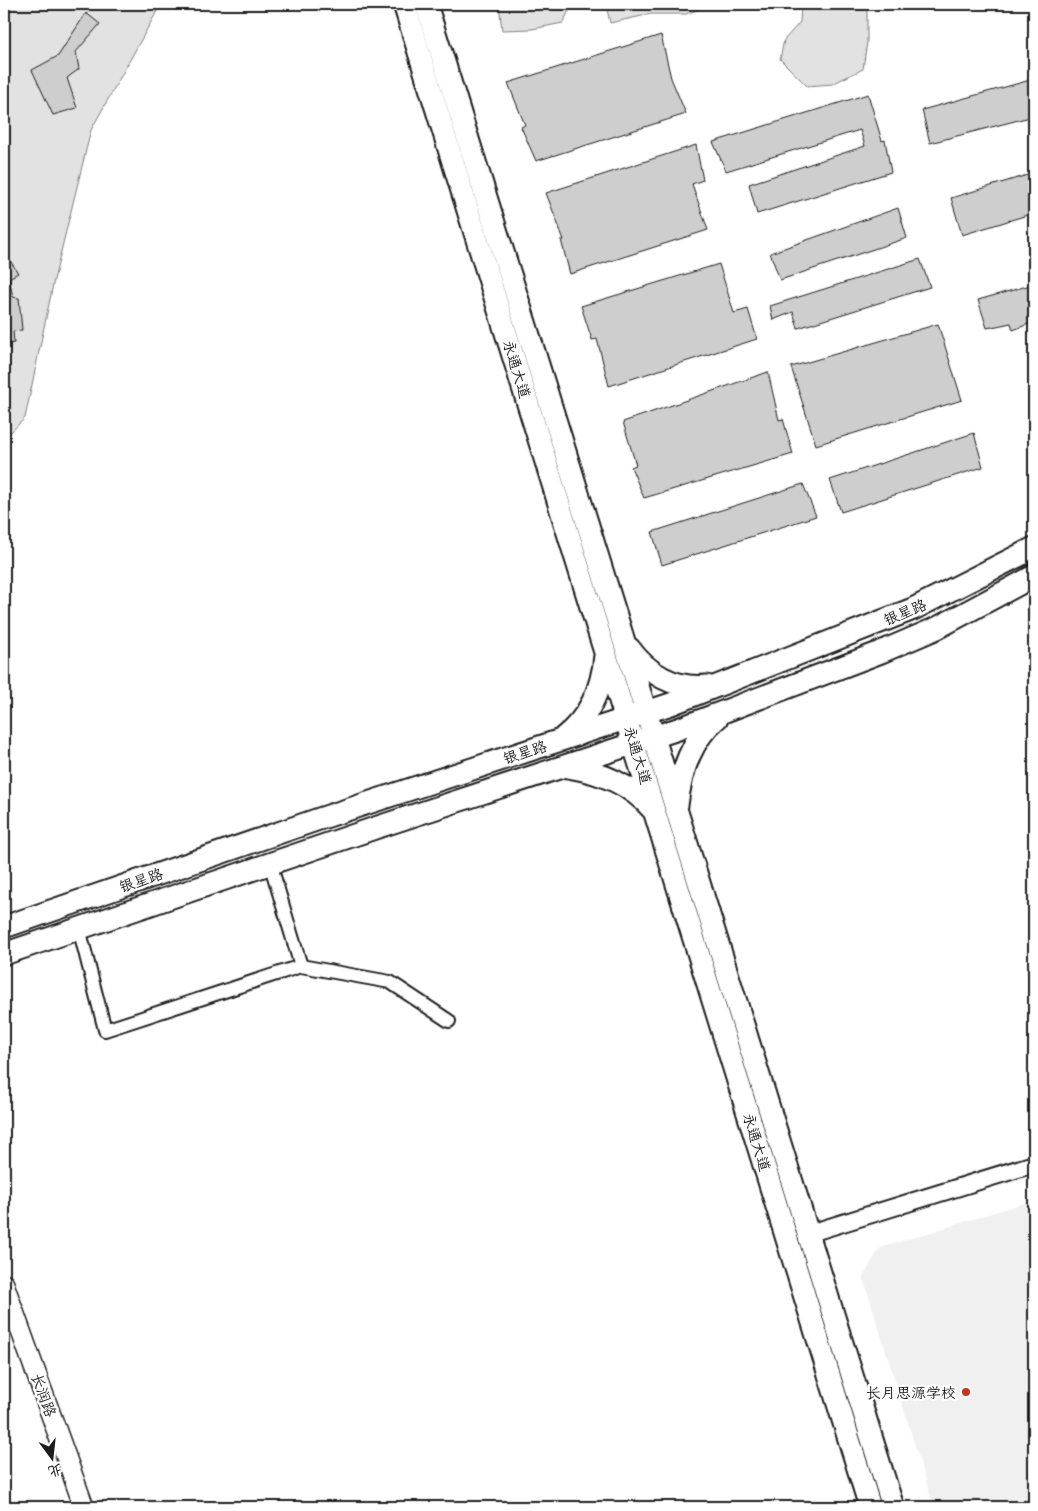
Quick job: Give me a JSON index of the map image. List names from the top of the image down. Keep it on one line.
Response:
{"streets":{"main road":["永通大道","银星路","长润路"]},"crossings":[["永通大道","银星路"]],"places":["长月思源学校"],"north":"bottom"}
